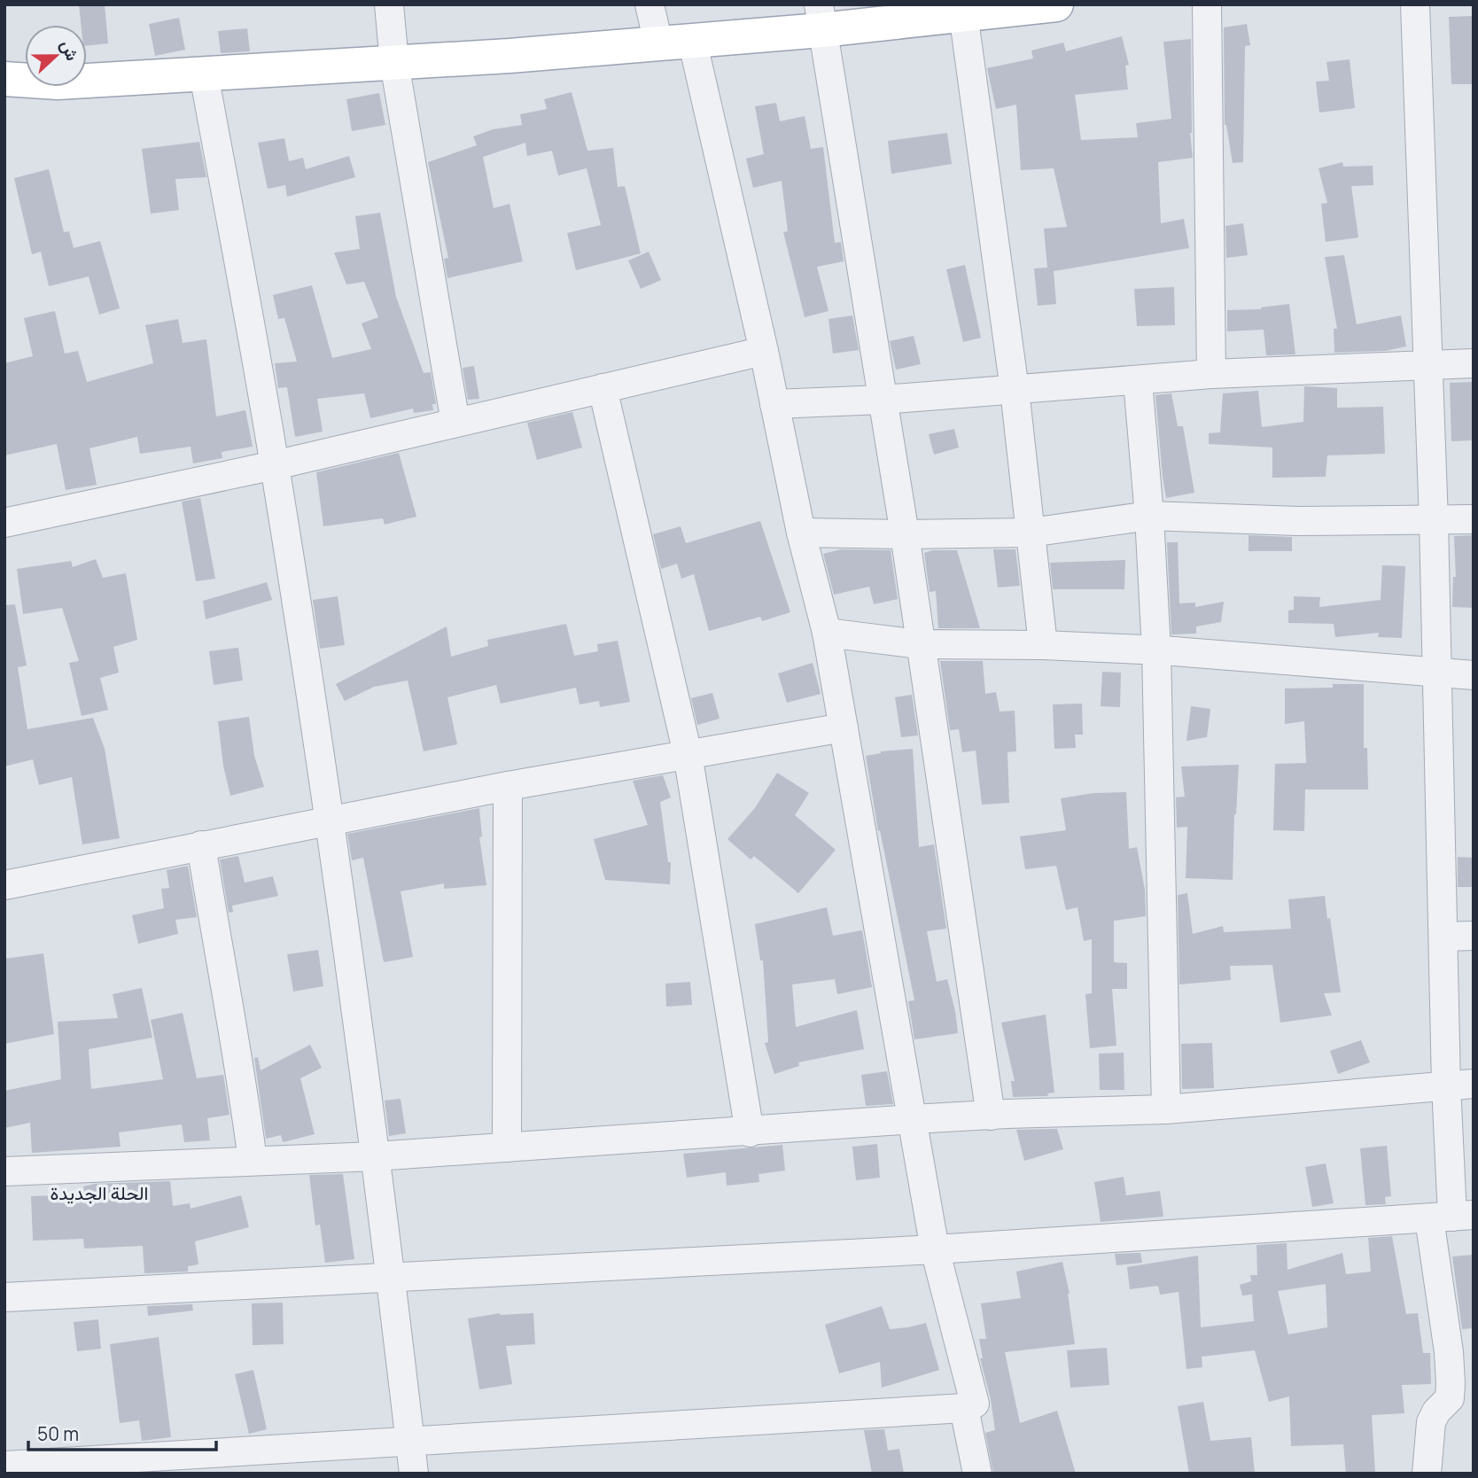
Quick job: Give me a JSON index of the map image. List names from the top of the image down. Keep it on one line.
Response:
{"districts":["الحلة الجديدة"],"scale_bar":"50 m","north":"right"}
